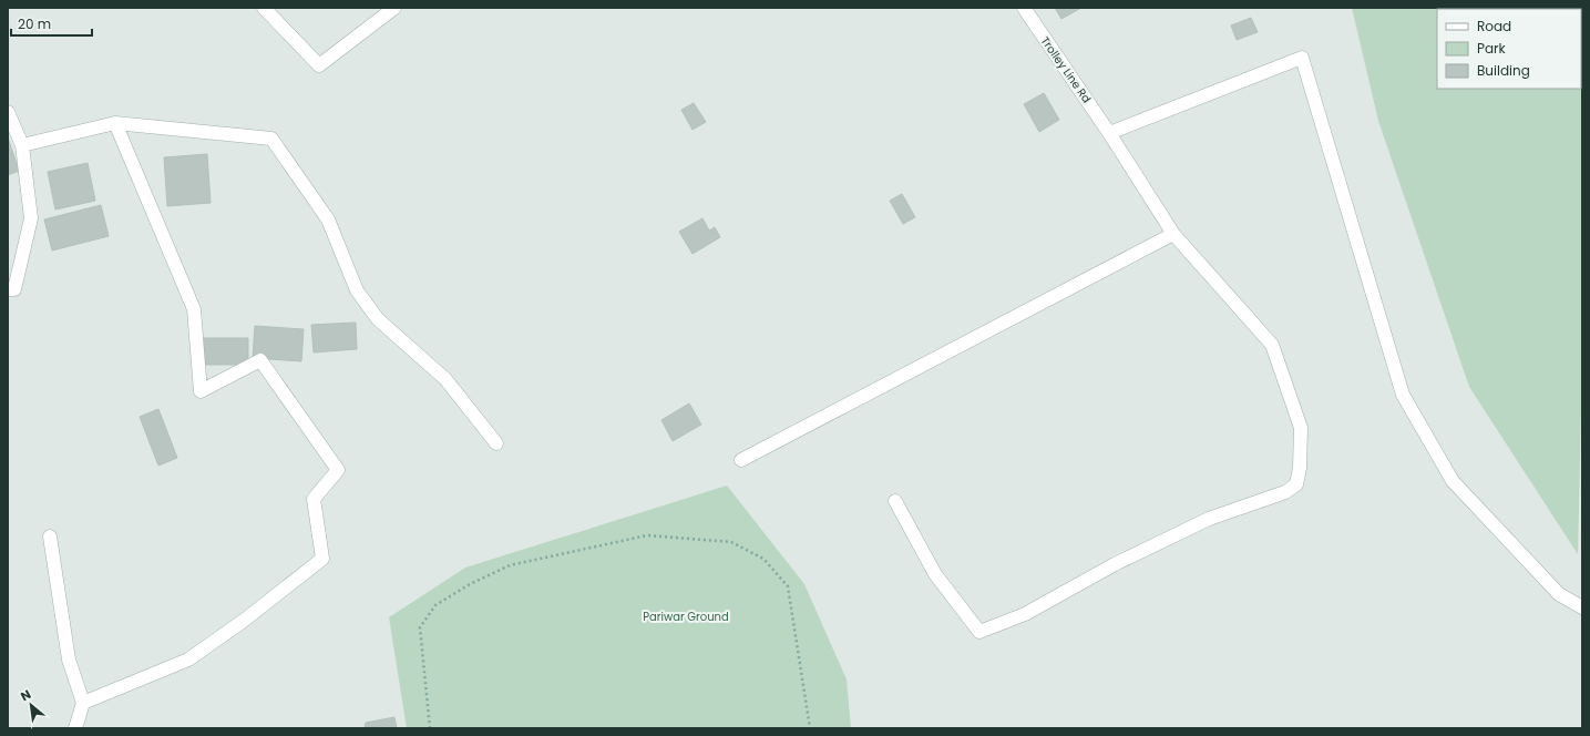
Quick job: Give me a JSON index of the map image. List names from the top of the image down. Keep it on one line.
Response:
{"streets":{"street":["Trolley Line Rd"]},"parks":["Pariwar Ground"],"legend":["Road","Park","Building"],"scale_bar":"20 m","north":"top left"}
